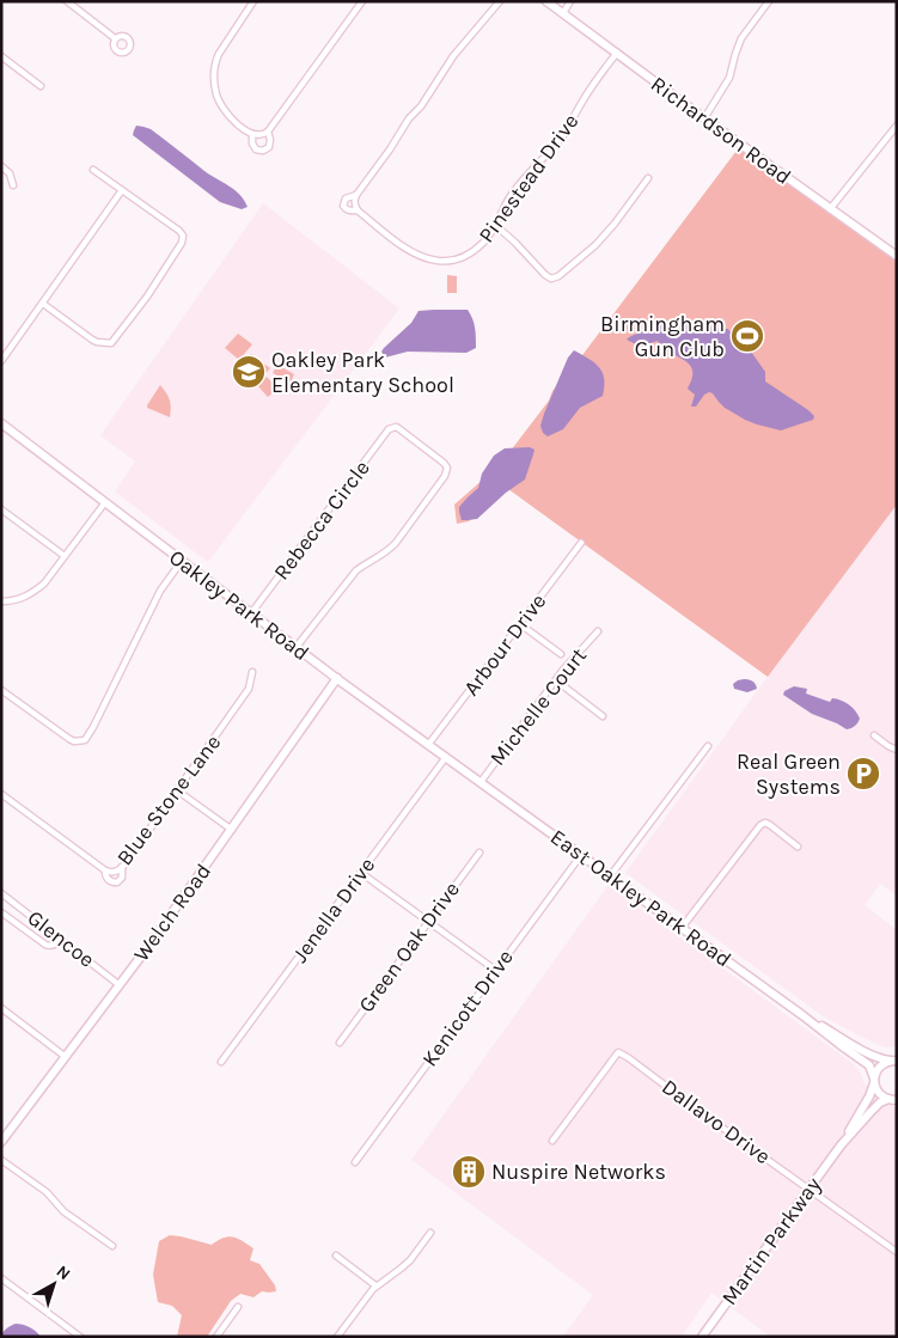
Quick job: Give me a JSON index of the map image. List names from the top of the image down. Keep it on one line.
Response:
{"streets":{"street":["Richardson Road","Pinestead Drive","Rebecca Circle","Oakley Park Road","Arbour Drive","Michelle Court","Blue Stone Lane","East Oakley Park Road","Jenella Drive","Welch Road","Glencoe","Green Oak Drive","Kenicott Drive","Dallavo Drive","Martin Parkway"]},"crossings":[["Richardson Road","Pinestead Drive"],["Rebecca Circle","Oakley Park Road"],["Oakley Park Road","Arbour Drive"],["Oakley Park Road","Michelle Court"],["Oakley Park Road","East Oakley Park Road"],["Oakley Park Road","Jenella Drive"],["Oakley Park Road","Welch Road"],["Michelle Court","East Oakley Park Road"],["East Oakley Park Road","Kenicott Drive"],["East Oakley Park Road","Martin Parkway"],["Welch Road","Glencoe"],["Dallavo Drive","Martin Parkway"]],"places":{"sports":["Birmingham Gun Club"],"school or university":["Oakley Park Elementary School"],"parking":["Real Green Systems"],"building":["Nuspire Networks"]},"north":"top right"}
